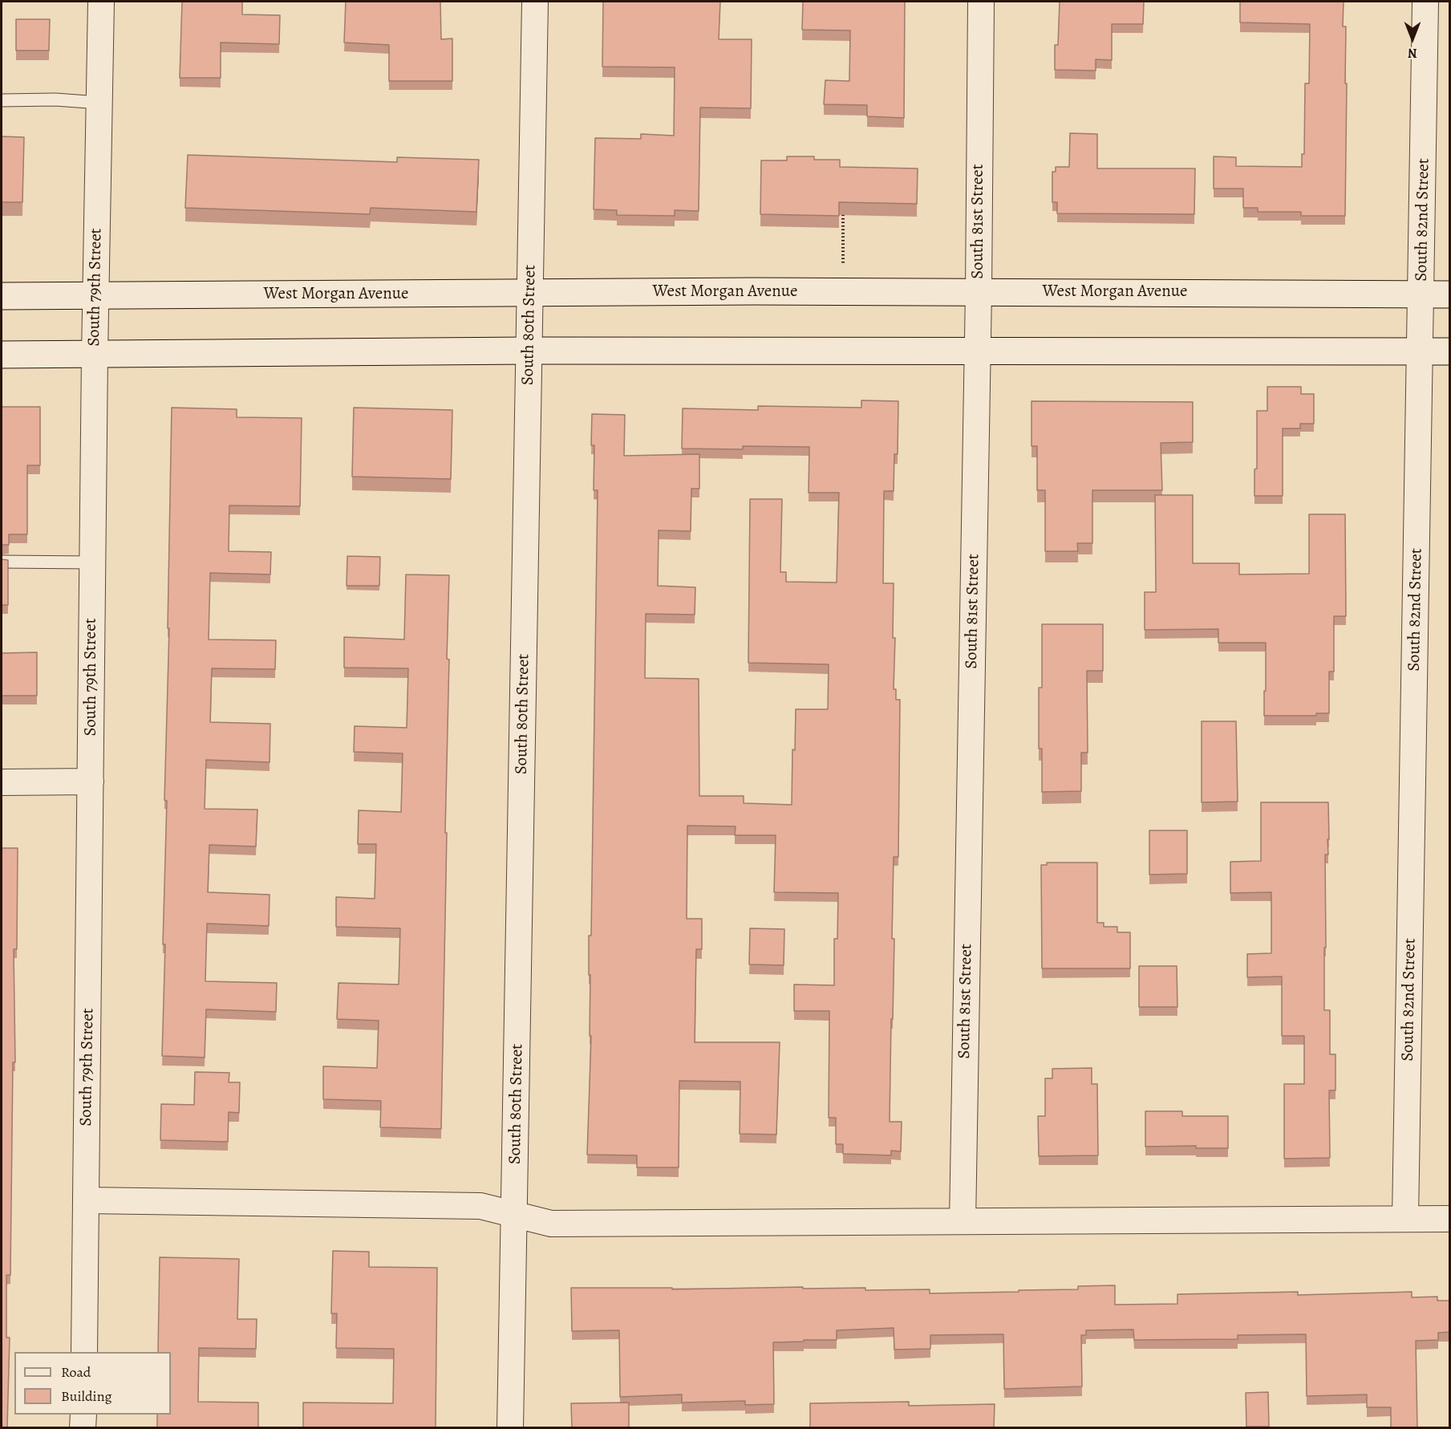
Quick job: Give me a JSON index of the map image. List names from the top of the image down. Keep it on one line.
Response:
{"streets":{"street":["South 82nd Street","South 81st Street","South 79th Street","West Morgan Avenue","South 80th Street"]},"crossings":[["South 82nd Street","West Morgan Avenue"],["South 81st Street","West Morgan Avenue"],["South 79th Street","West Morgan Avenue"],["West Morgan Avenue","South 80th Street"]],"legend":["Road","Building"],"north":"bottom"}
